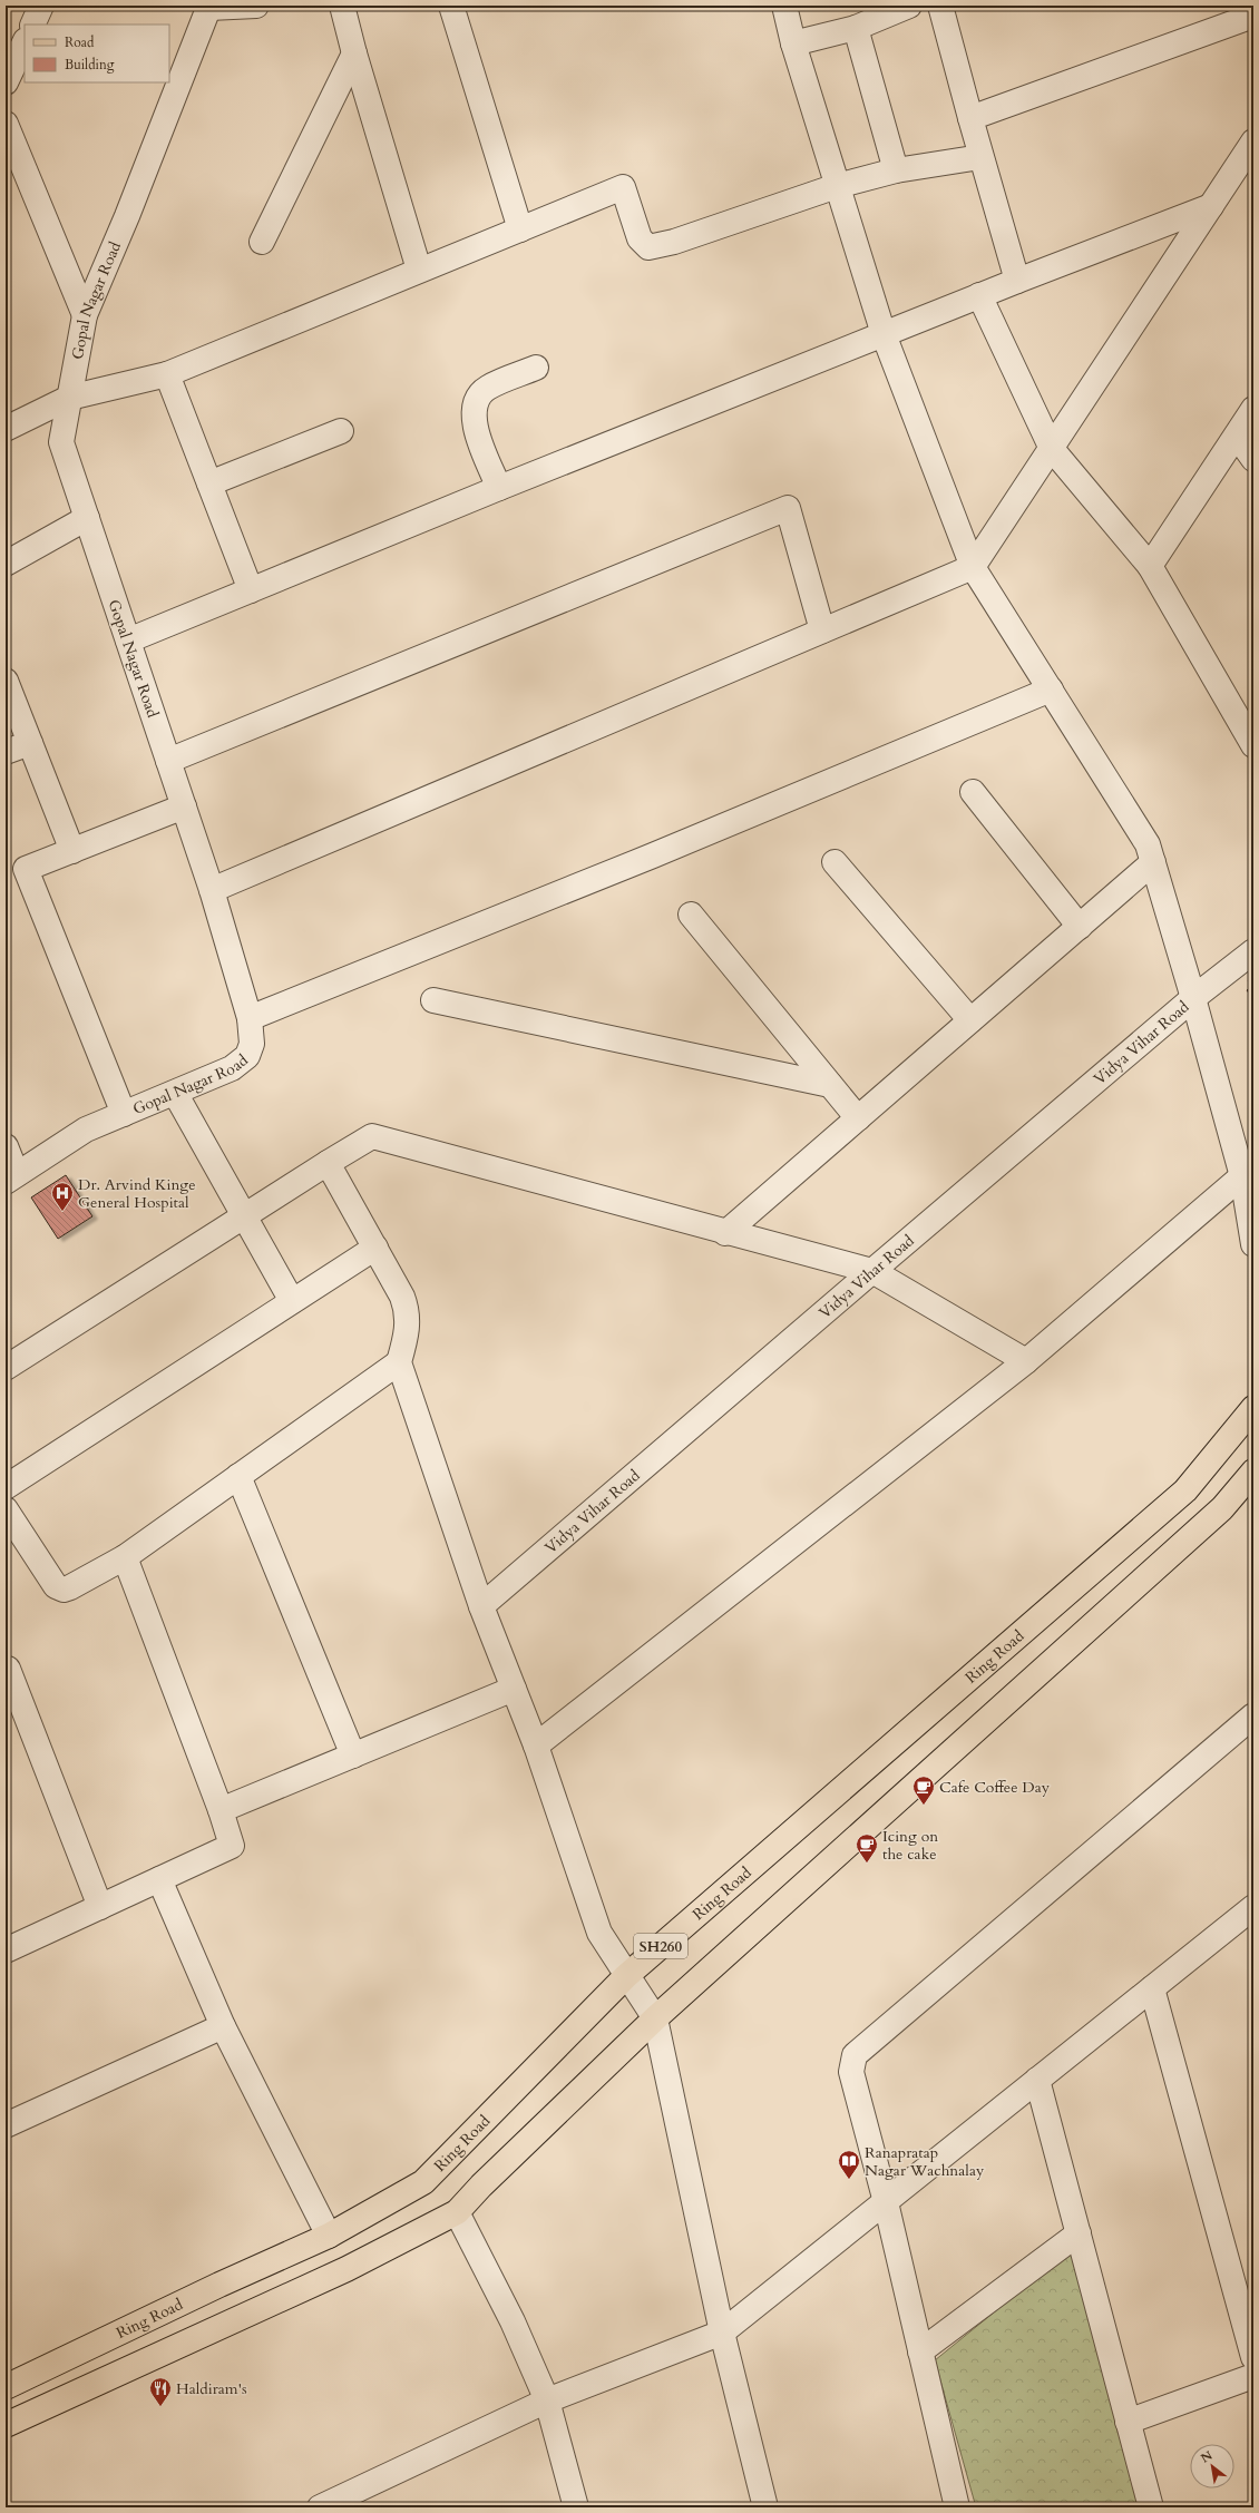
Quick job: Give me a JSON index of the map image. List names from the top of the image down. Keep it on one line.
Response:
{"streets":{"main road":["Ring Road","SH260"],"street":["Gopal Nagar Road","Vidya Vihar Road"]},"places":{"hospital":["Dr. Arvind Kinge General Hospital"],"cafe":["Cafe Coffee Day","Icing on the cake"],"library":["Ranapratap Nagar Wachnalay"],"restaurant":["Haldiram's"]},"legend":["Road","Building"],"north":"top left"}
